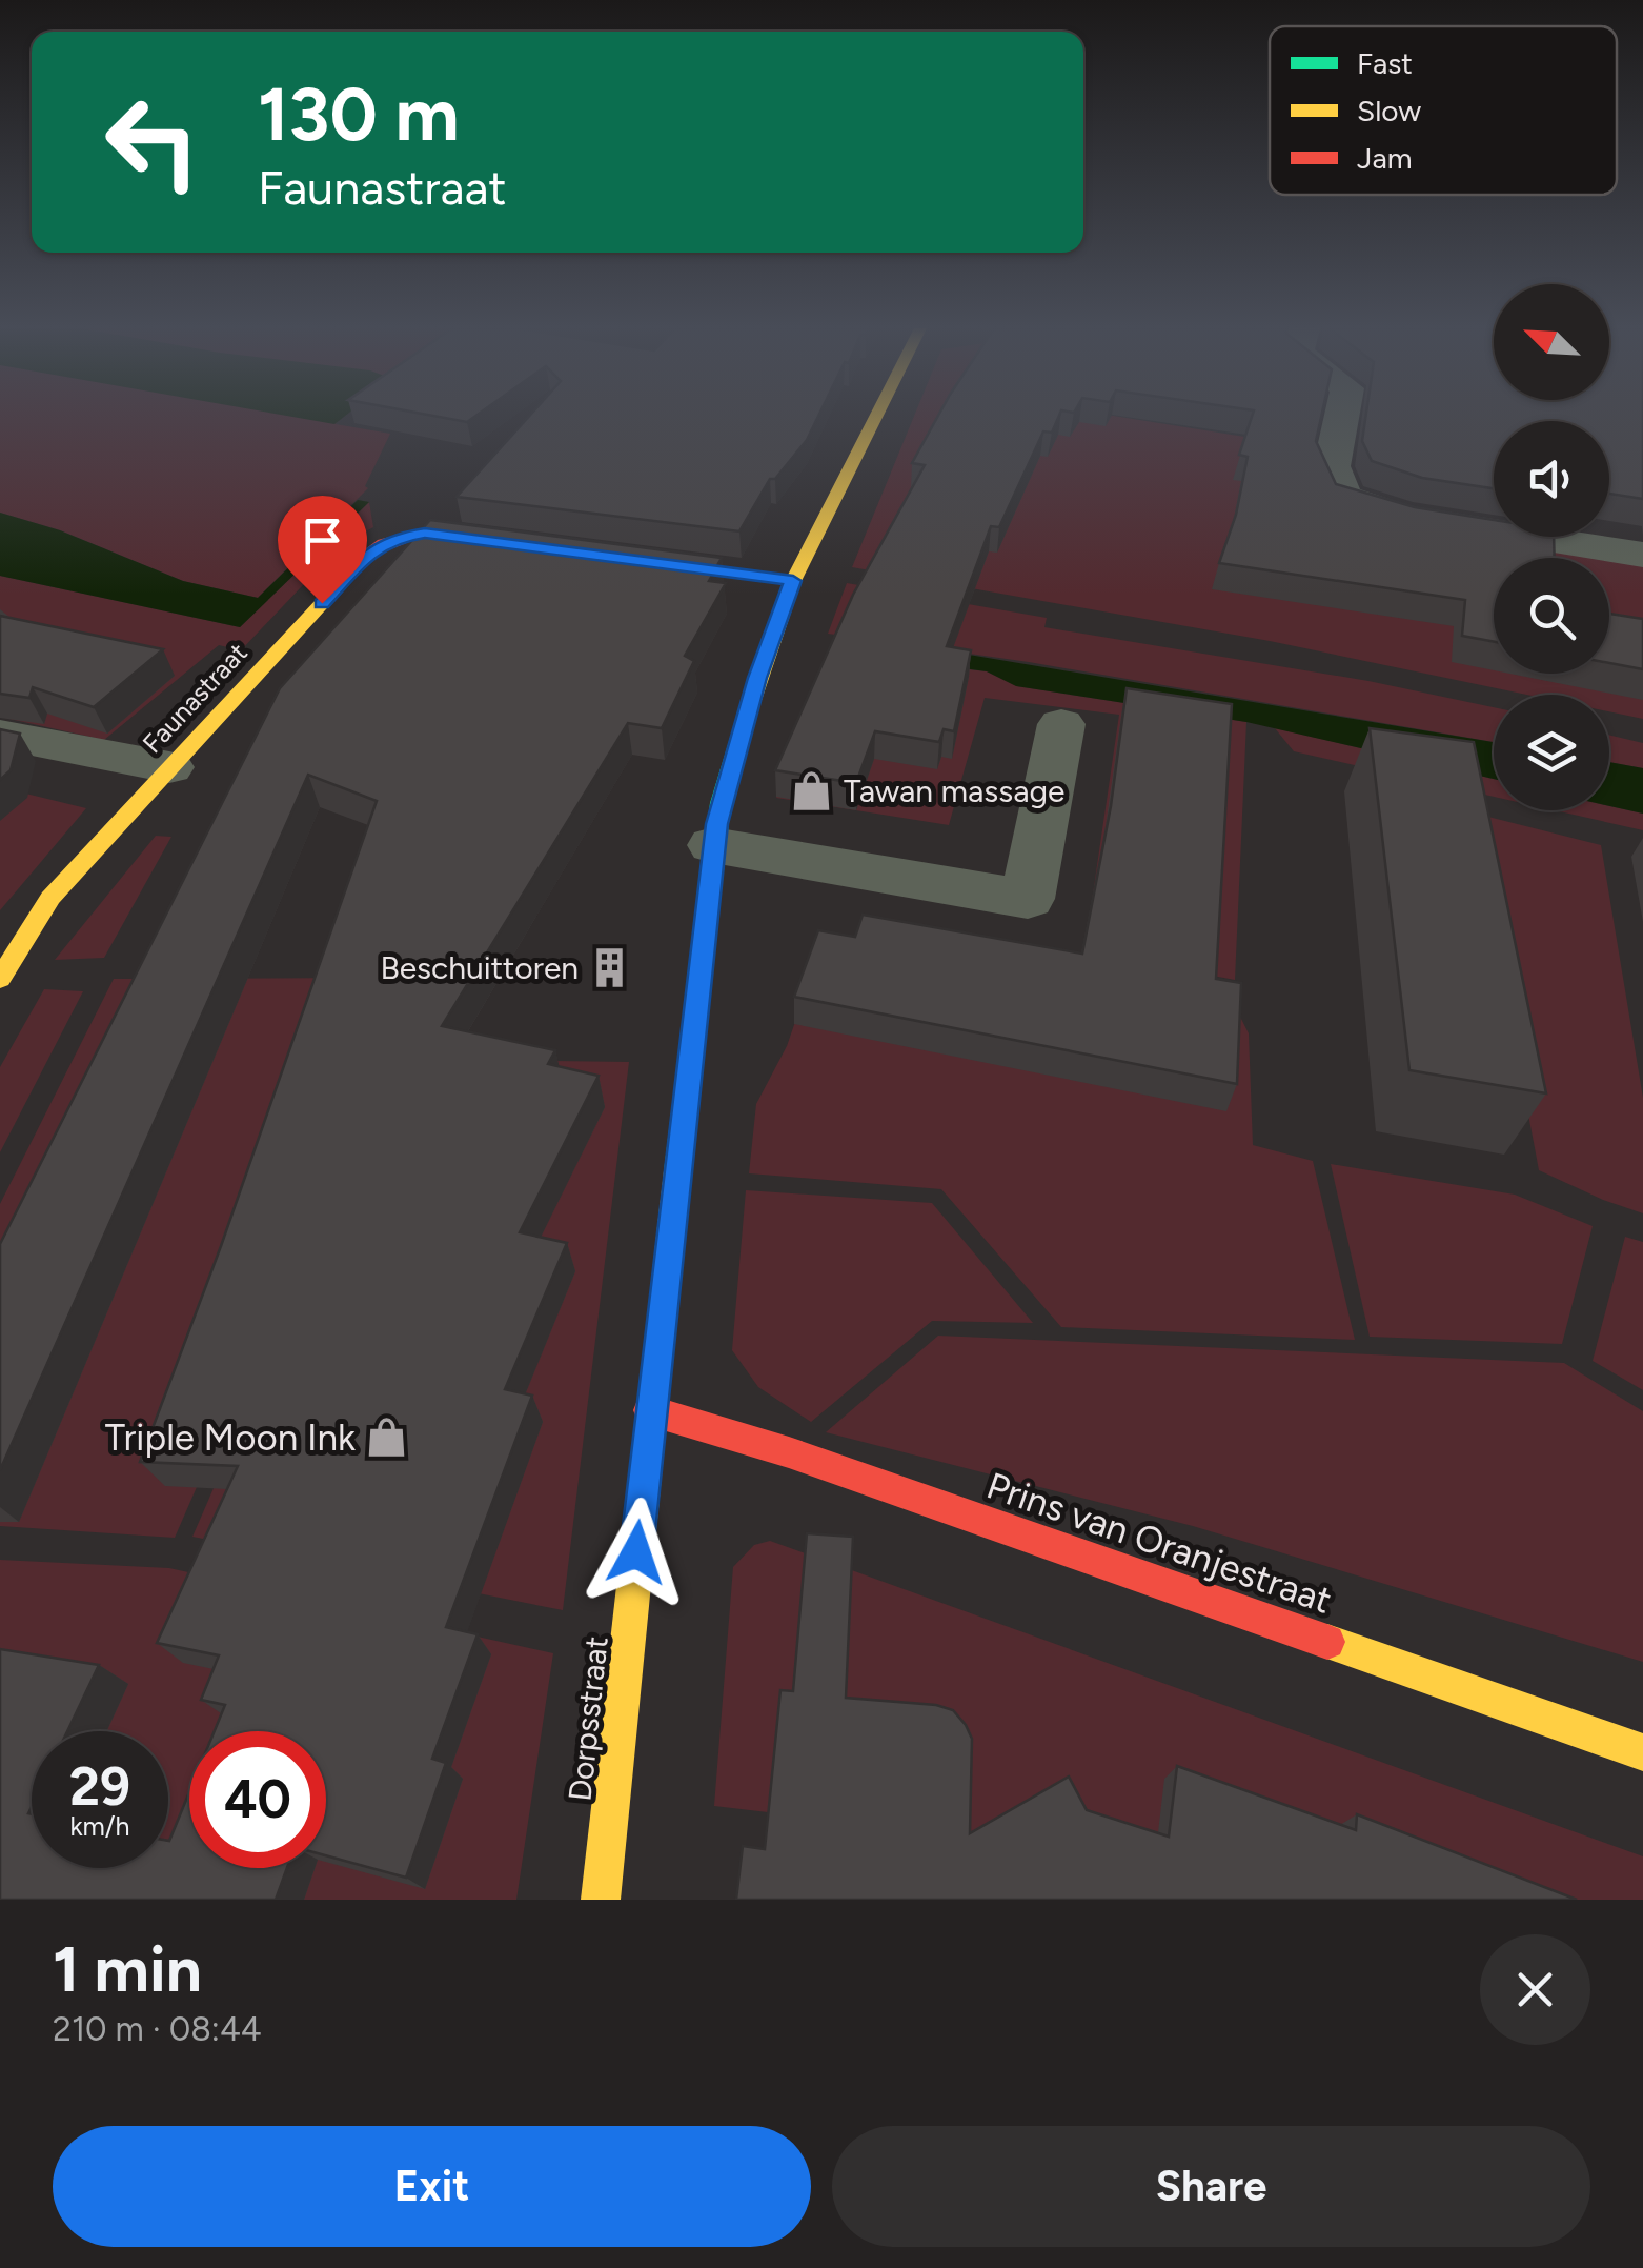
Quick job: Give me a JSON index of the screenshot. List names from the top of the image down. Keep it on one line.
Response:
{"streets":{"street":["Faunastraat","Prins van Oranjestraat","Dorpsstraat"]},"crossings":[["Prins van Oranjestraat","Dorpsstraat"]],"places":{"shop":["Tawan massage","Triple Moon Ink"],"building":["Beschuittoren"]},"legend":["Fast","Slow","Jam"],"north":"top left","page":{"turn":["130 m","Faunastraat"],"speed":"29 km/h","limit":"40","heading":["1 min","210 m · 08:44"],"buttons":["Exit","Share"]}}
